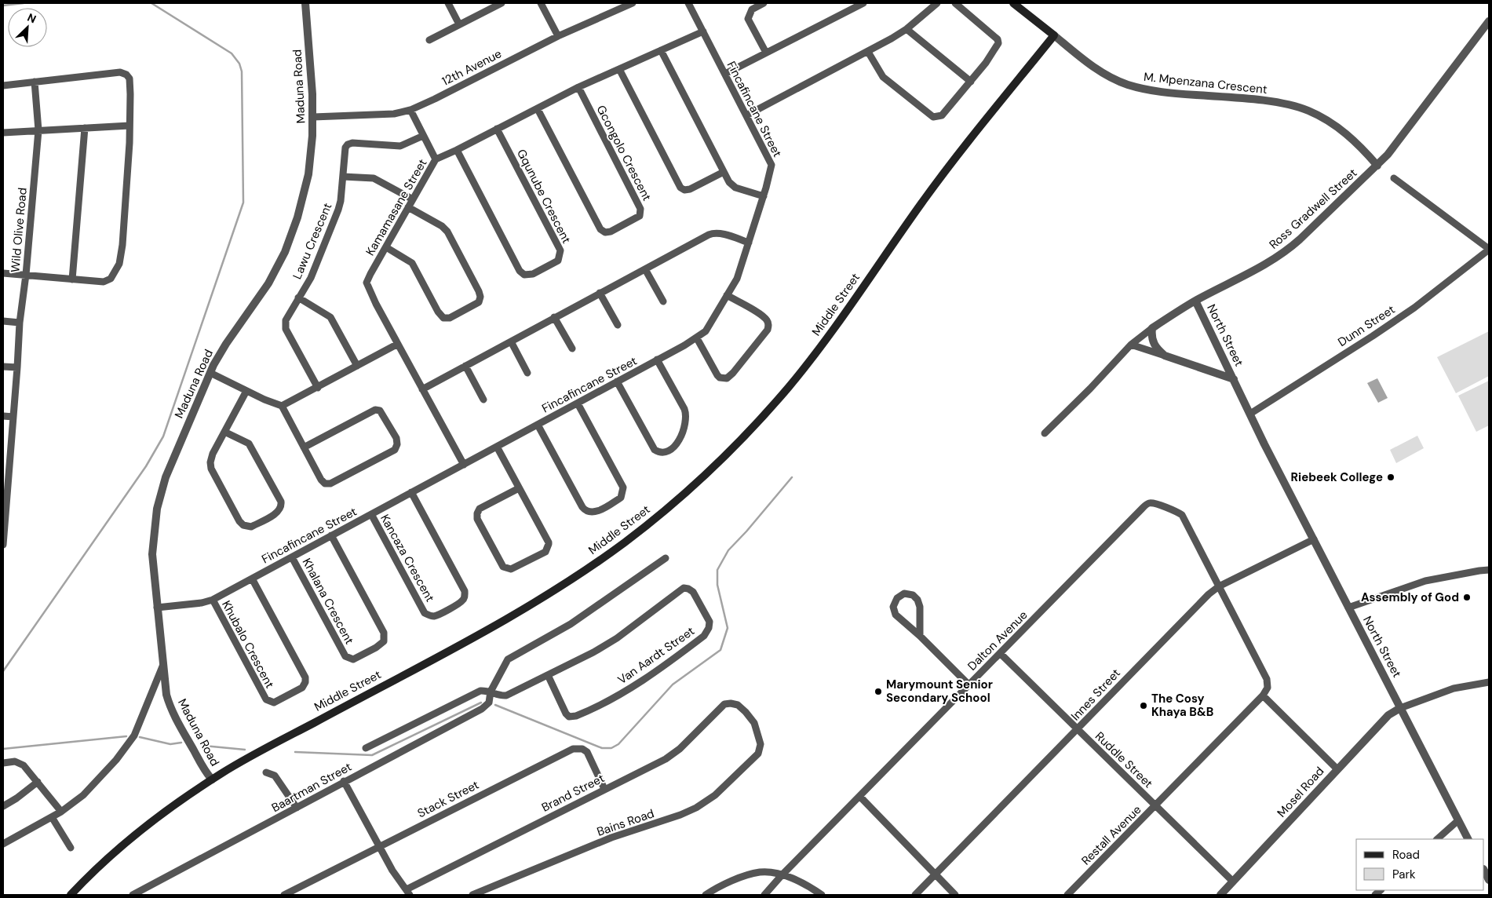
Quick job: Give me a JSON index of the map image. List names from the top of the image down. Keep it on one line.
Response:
{"streets":{"main road":["M. Mpenzana Crescent","Middle Street"],"street":["12th Avenue","Maduna Road","Fincafincane Street","Gcongolo Crescent","Gqunube Crescent","Kamamasane Street","Ross Gradwell Street","Wild Olive Road","Lawu Crescent","Dunn Street","North Street","Kancaza Crescent","Khalana Crescent","Dalton Avenue","Khubalo Crescent","Van Aardt Street","Innes Street","Ruddle Street","Baartman Street","Mosel Road","Brand Street","Stack Street","Bains Road","Restall Avenue"]},"crossings":[["12th Avenue","Maduna Road"],["M. Mpenzana Crescent","Ross Gradwell Street"],["M. Mpenzana Crescent","Middle Street"],["Maduna Road","Fincafincane Street"],["Maduna Road","Middle Street"],["Fincafincane Street","Kamamasane Street"],["Fincafincane Street","Kancaza Crescent"],["Fincafincane Street","Khalana Crescent"],["Fincafincane Street","Khubalo Crescent"],["Gcongolo Crescent","Kamamasane Street"],["Gqunube Crescent","Kamamasane Street"],["Ross Gradwell Street","North Street"],["Dunn Street","North Street"],["North Street","Innes Street"],["North Street","Mosel Road"],["Dalton Avenue","Innes Street"],["Dalton Avenue","Ruddle Street"],["Dalton Avenue","Restall Avenue"],["Van Aardt Street","Baartman Street"],["Innes Street","Ruddle Street"],["Innes Street","Restall Avenue"],["Ruddle Street","Mosel Road"],["Ruddle Street","Restall Avenue"],["Brand Street","Stack Street"],["Brand Street","Bains Road"]],"places":["Riebeek College","Assembly of God","Marymount Senior Secondary School","The Cosy Khaya B&B"],"legend":["Road","Park"],"north":"top right"}
